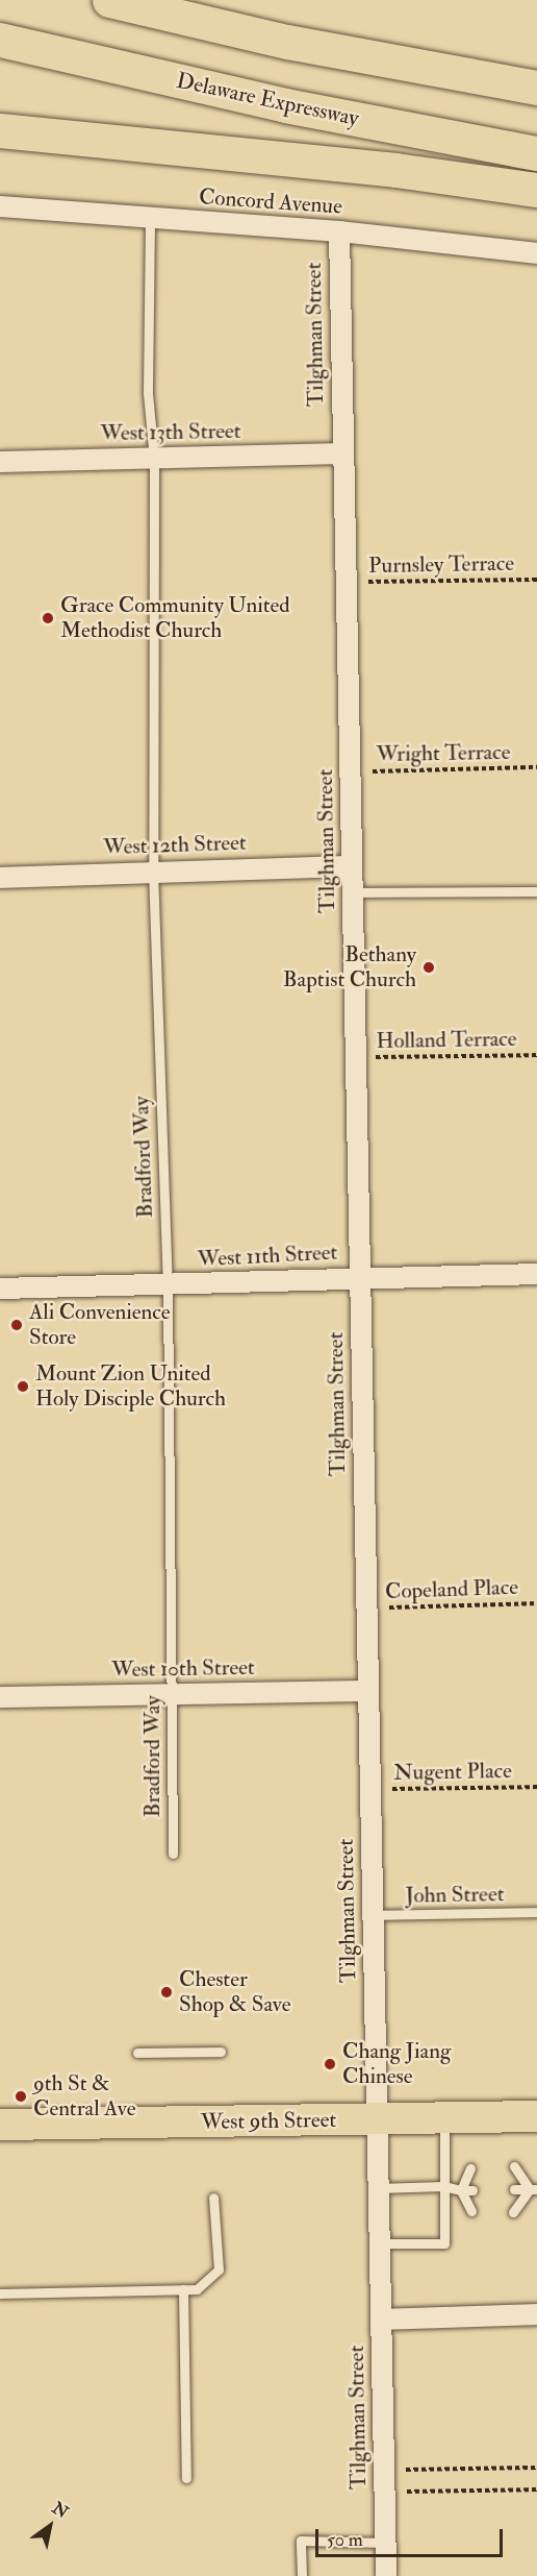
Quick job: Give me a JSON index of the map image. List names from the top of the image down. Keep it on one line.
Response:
{"streets":{"highway":["Delaware Expressway"],"main road":["West 9th Street"],"street":["Concord Avenue","Tilghman Street","West 13th Street","West 12th Street","West 11th Street","West 10th Street"],"lane":["Bradford Way","John Street"],"path":["Purnsley Terrace","Wright Terrace","Holland Terrace","Copeland Place","Nugent Place"]},"crossings":[["Concord Avenue","Tilghman Street"],["Concord Avenue","Bradford Way"],["Tilghman Street","West 13th Street"],["Tilghman Street","Purnsley Terrace"],["Tilghman Street","Wright Terrace"],["Tilghman Street","West 12th Street"],["Tilghman Street","Holland Terrace"],["Tilghman Street","West 11th Street"],["Tilghman Street","Copeland Place"],["Tilghman Street","West 10th Street"],["Tilghman Street","Nugent Place"],["Tilghman Street","John Street"],["Tilghman Street","West 9th Street"],["West 13th Street","Bradford Way"],["West 12th Street","Bradford Way"],["Bradford Way","West 11th Street"],["Bradford Way","West 10th Street"]],"places":["Grace Community United Methodist Church","Bethany Baptist Church","Ali Convenience Store","Mount Zion United Holy Disciple Church","Chester Shop & Save","Chang Jiang Chinese","9th St & Central Ave"],"scale_bar":"50 m","north":"top right"}
